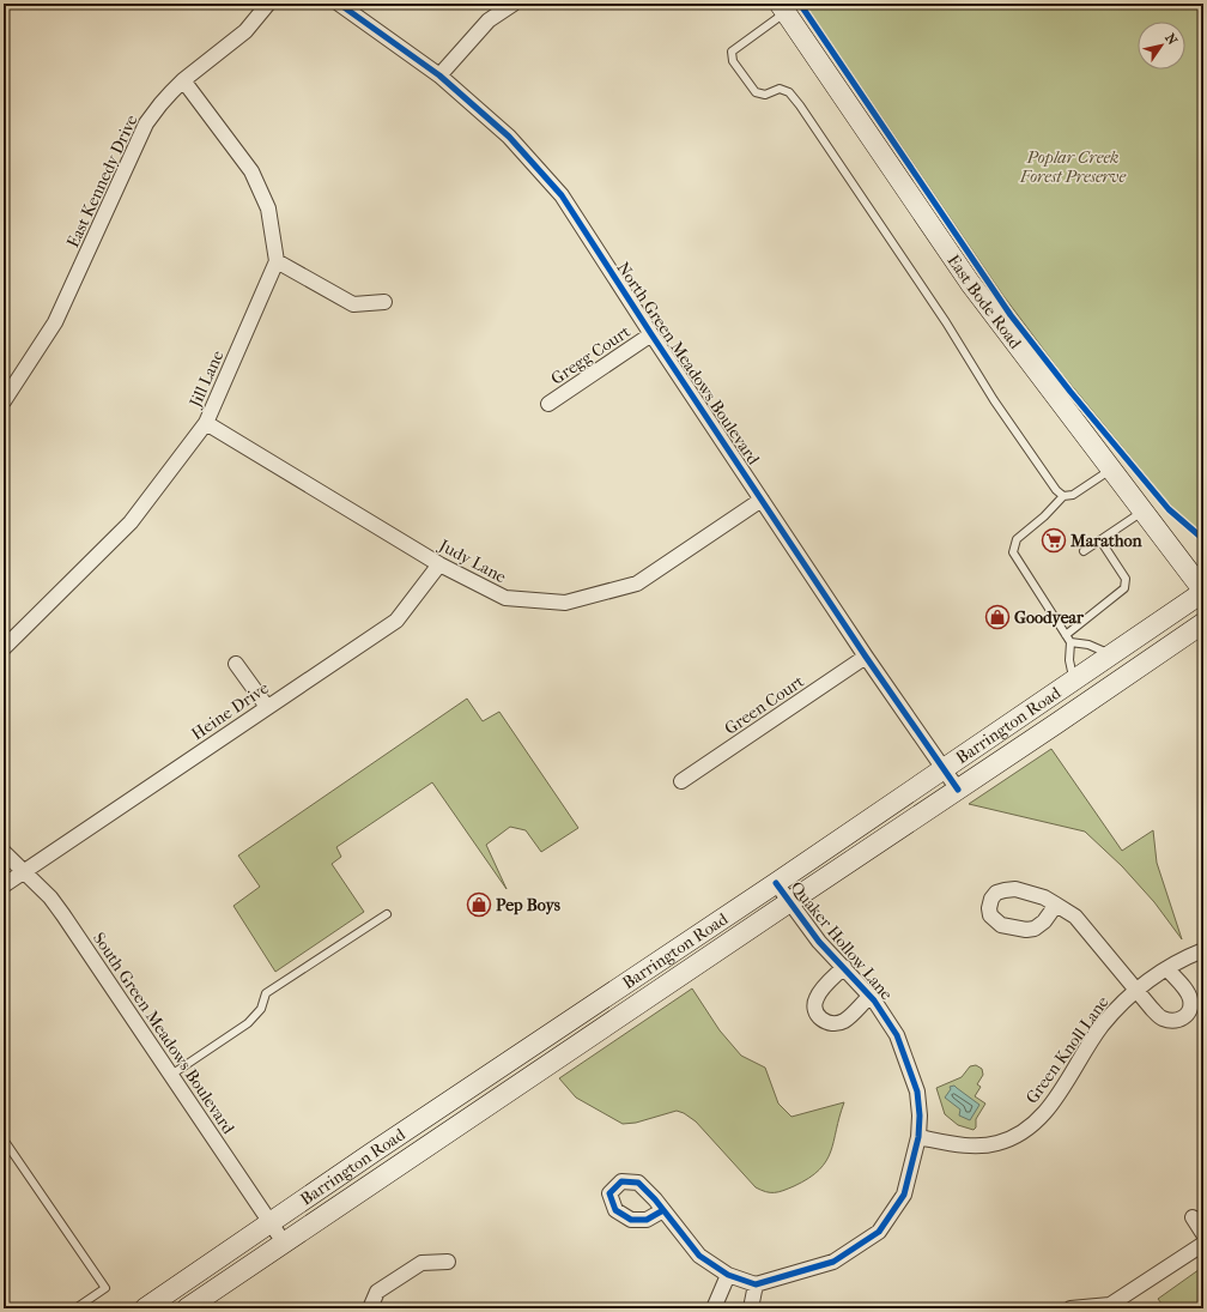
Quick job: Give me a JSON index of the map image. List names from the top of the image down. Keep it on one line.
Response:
{"streets":{"main road":["East Bode Road","Barrington Road"],"street":["East Kennedy Drive","Gregg Court","North Green Meadows Boulevard","Jill Lane","Judy Lane","Green Court","Heine Drive","Quaker Hollow Lane","South Green Meadows Boulevard","Green Knoll Lane"]},"crossings":[["East Bode Road","Barrington Road"],["Gregg Court","North Green Meadows Boulevard"],["North Green Meadows Boulevard","Judy Lane"],["North Green Meadows Boulevard","Green Court"],["North Green Meadows Boulevard","Barrington Road"],["Jill Lane","Judy Lane"],["Judy Lane","Heine Drive"],["Heine Drive","South Green Meadows Boulevard"],["Barrington Road","Quaker Hollow Lane"],["Barrington Road","South Green Meadows Boulevard"],["Quaker Hollow Lane","Green Knoll Lane"]],"parks":["Poplar Creek Forest Preserve"],"places":{"supermarket":["Marathon"],"shop":["Goodyear","Pep Boys"]},"north":"top right"}
